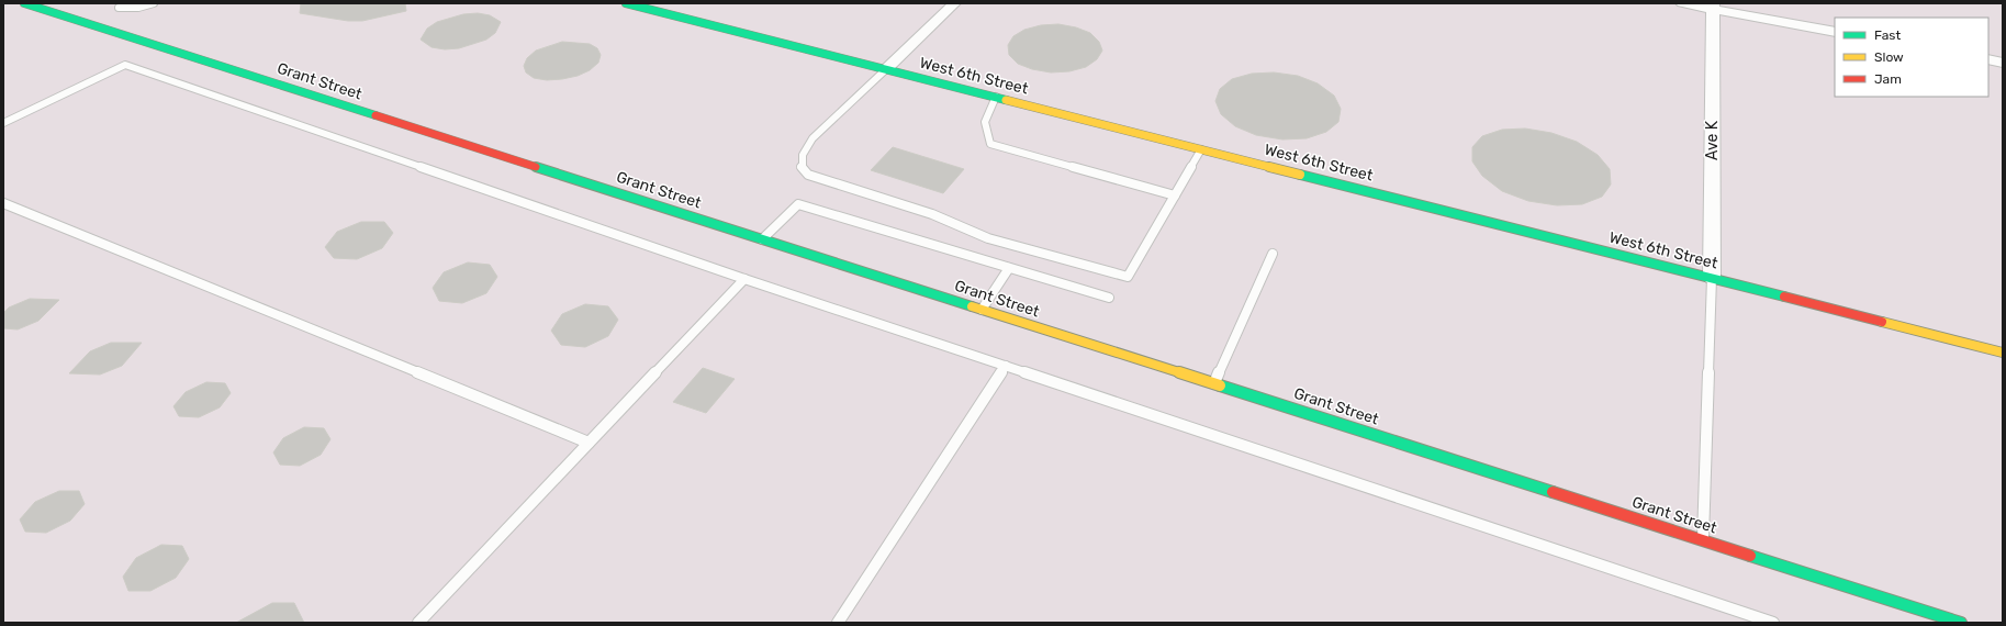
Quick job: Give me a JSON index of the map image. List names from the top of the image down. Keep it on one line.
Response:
{"streets":{"street":["West 6th Street","Grant Street","Ave K"]},"crossings":[["West 6th Street","Ave K"]],"legend":["Fast","Slow","Jam"]}
